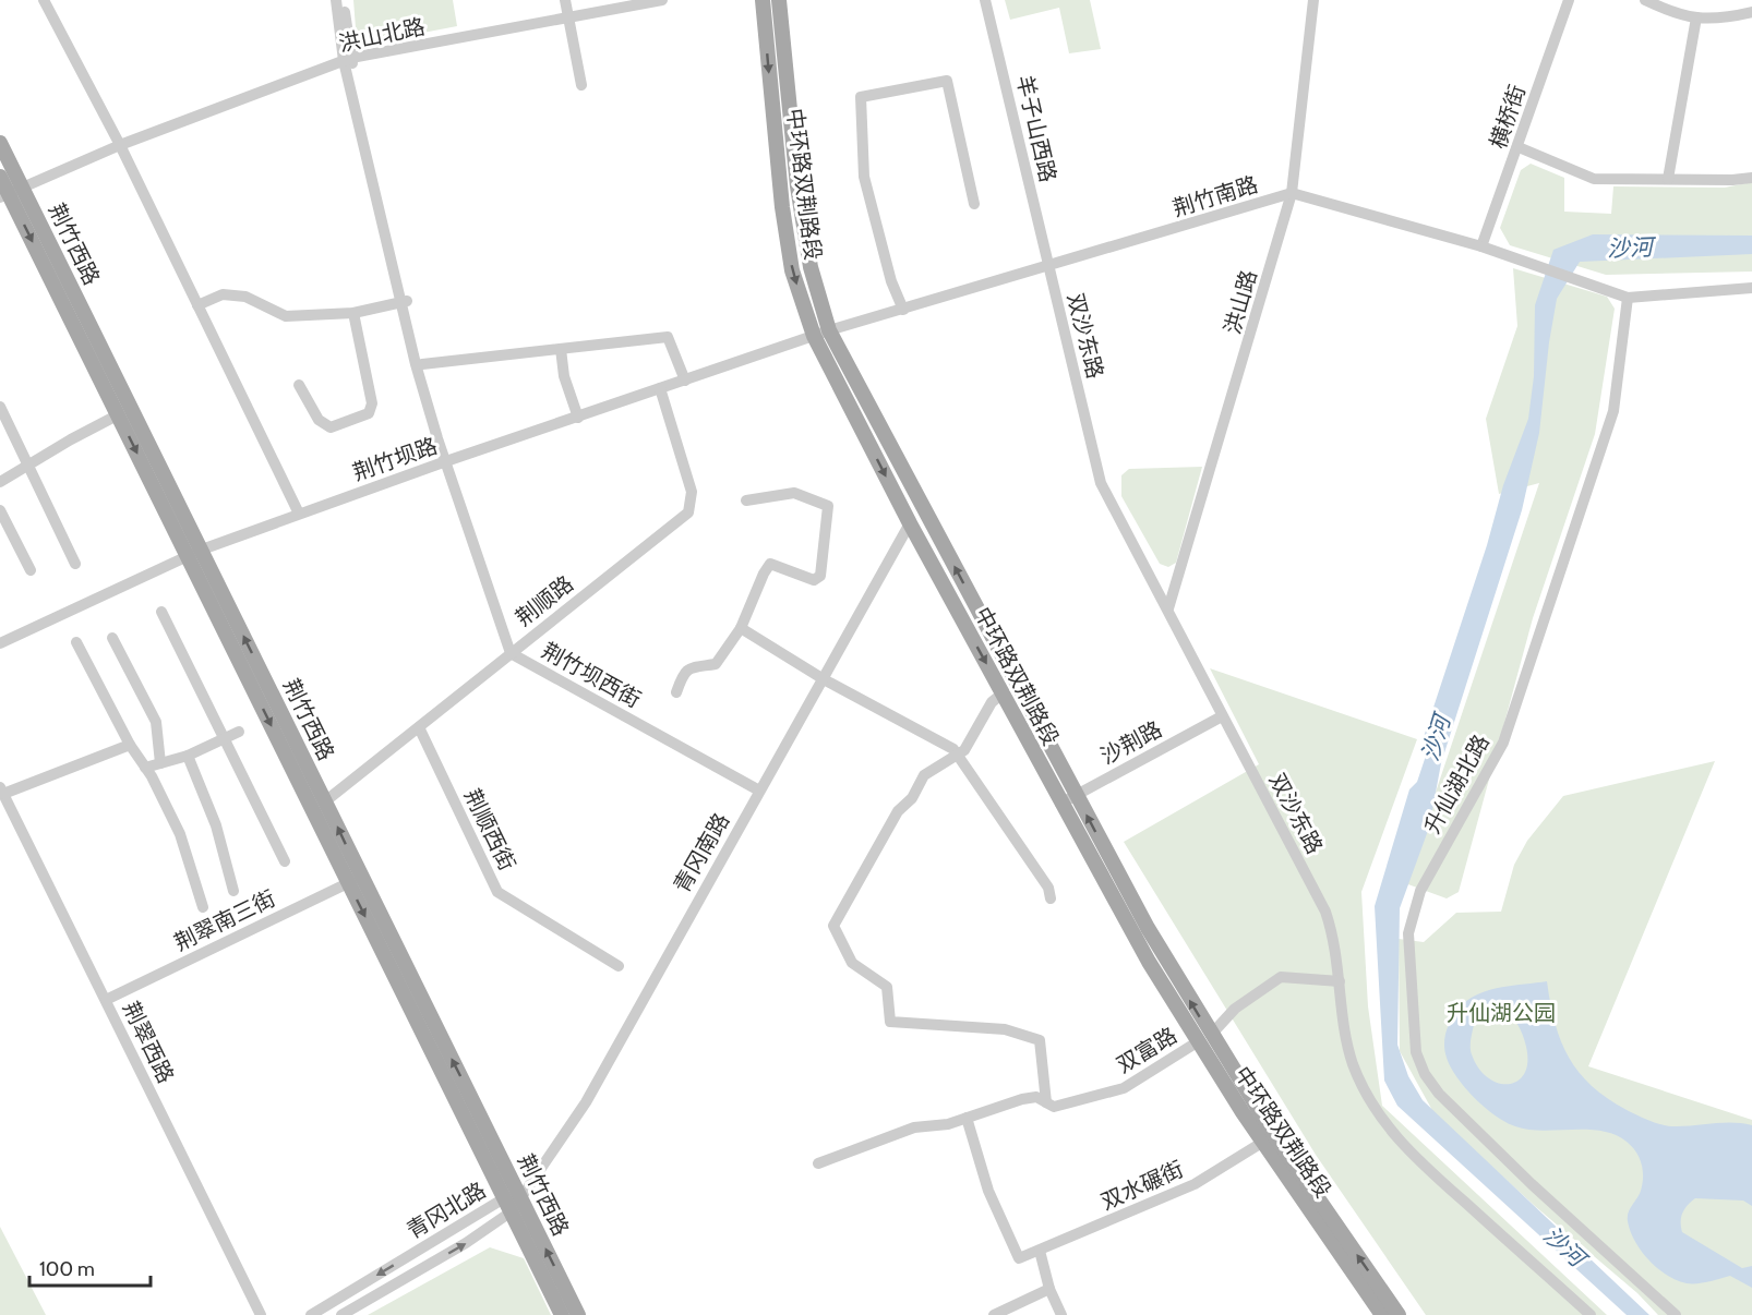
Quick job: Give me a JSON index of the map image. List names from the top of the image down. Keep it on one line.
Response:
{"streets":{"main road":["中环路双荆路段","荆竹西路"],"street":["洪山北路","横桥街","羊子山西路","荆竹南路","洪山路","双沙东路","荆竹坝路","荆顺路","荆竹坝西街","沙荆路","升仙湖北路","荆顺西街","青冈南路","荆翠南三街","荆翠西路","双富路","双水碾街","青冈北路"]},"crossings":[["洪山北路","荆竹西路"],["横桥街","荆竹南路"],["羊子山西路","荆竹南路"],["羊子山西路","双沙东路"],["中环路双荆路段","荆竹南路"],["中环路双荆路段","荆竹坝路"],["中环路双荆路段","沙荆路"],["中环路双荆路段","青冈南路"],["中环路双荆路段","双富路"],["中环路双荆路段","双水碾街"],["荆竹南路","洪山路"],["荆竹南路","双沙东路"],["荆竹南路","荆竹坝路"],["荆竹南路","升仙湖北路"],["荆竹西路","荆竹坝路"],["荆竹西路","荆顺路"],["荆竹西路","青冈南路"],["荆竹西路","荆翠南三街"],["荆竹西路","青冈北路"],["洪山路","双沙东路"],["双沙东路","沙荆路"],["荆竹坝路","荆顺路"],["荆竹坝路","荆竹坝西街"],["荆顺路","荆竹坝西街"],["荆顺路","荆顺西街"],["荆竹坝西街","青冈南路"],["青冈南路","青冈北路"],["荆翠南三街","荆翠西路"],["双富路","双水碾街"]],"water":["沙河"],"parks":["升仙湖公园"],"scale_bar":"100 m"}
